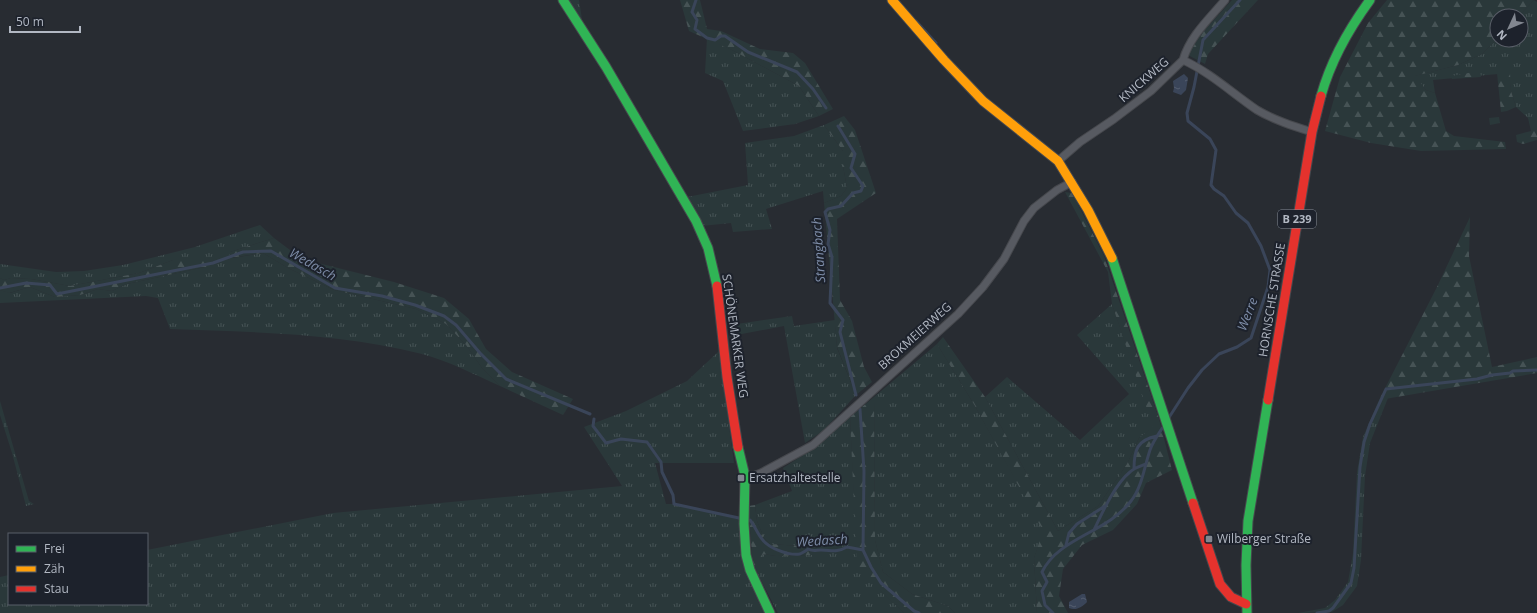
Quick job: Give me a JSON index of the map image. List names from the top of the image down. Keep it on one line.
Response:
{"streets":{"street":["KNICKWEG","B 239","HORNSCHE STRASSE","SCHÖNEMARKER WEG","BROKMEIERWEG"]},"crossings":[["KNICKWEG","HORNSCHE STRASSE"],["SCHÖNEMARKER WEG","BROKMEIERWEG"]],"water":["Strangbach","Wedasch","Werre"],"places":{"transit":["Ersatzhaltestelle","Wilberger Straße"]},"legend":["Frei","Zäh","Stau"],"scale_bar":"50 m","north":"bottom left"}
